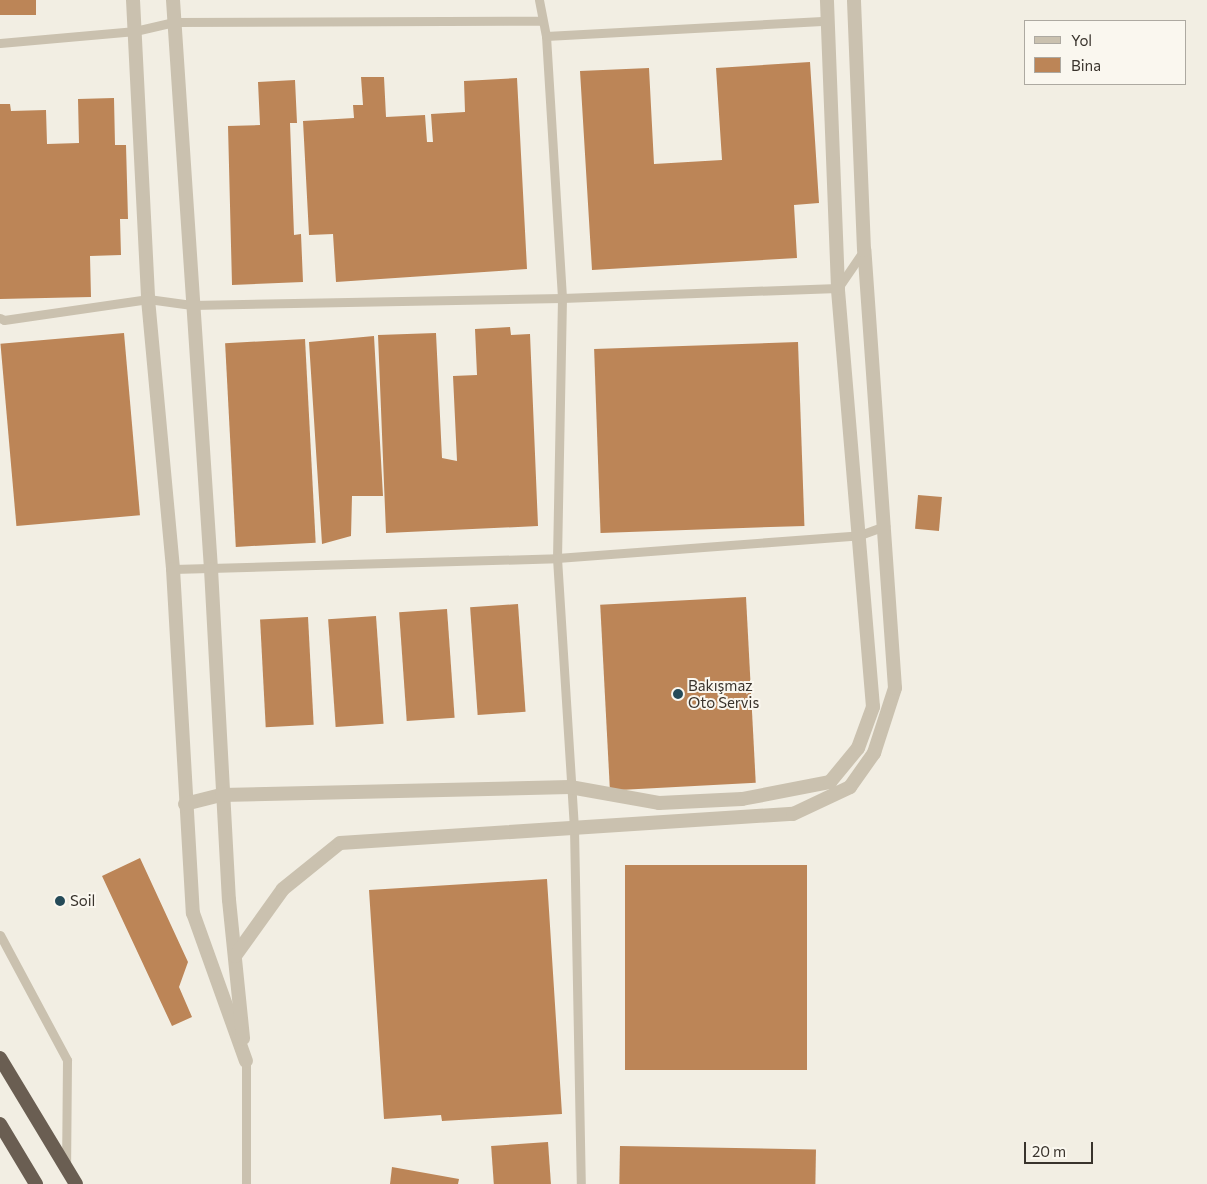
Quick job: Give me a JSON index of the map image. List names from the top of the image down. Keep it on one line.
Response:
{"places":["Bakışmaz Oto Servis","Soil"],"legend":["Yol","Bina"],"scale_bar":"20 m"}
